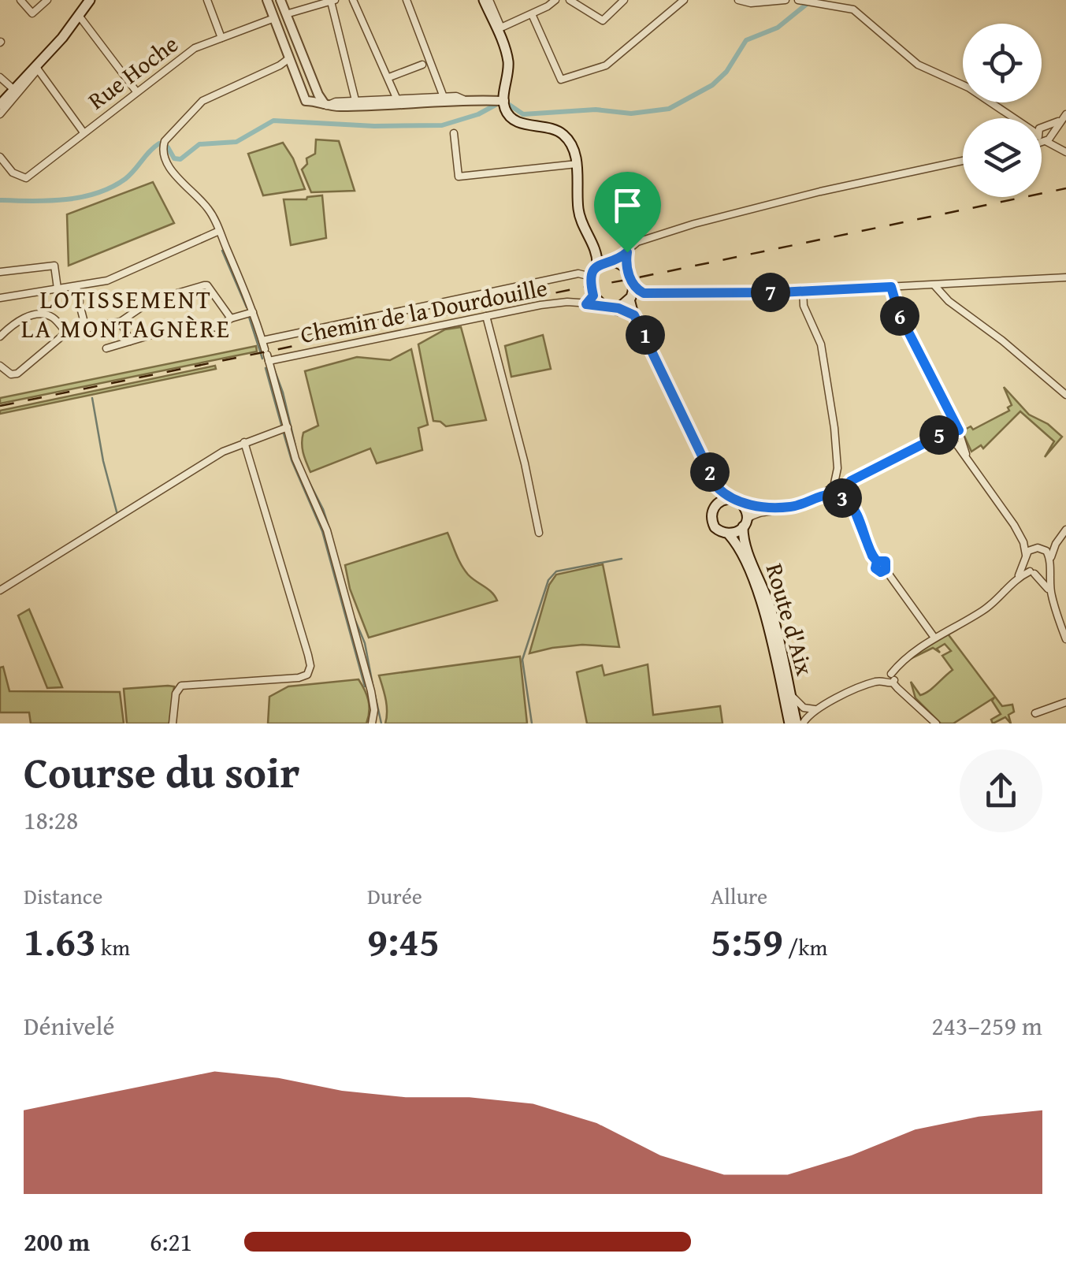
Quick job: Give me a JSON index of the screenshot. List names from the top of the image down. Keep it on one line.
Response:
{"streets":{"main road":["Route d'Aix"],"street":["Rue Hoche","Chemin de la Dourdouille"]},"districts":["LOTISSEMENT LA MONTAGNÈRE"],"page":{"pins":["7","6","1","5","2","3"],"heading":["Course du soir","18:28"],"stats":[["Distance","1.63 km"],["Durée","9:45"],["Allure","5:59 /km"]],"chart":["Dénivelé","243–259 m"],"list":[{"name":"200 m","note":"6:21"}]}}
